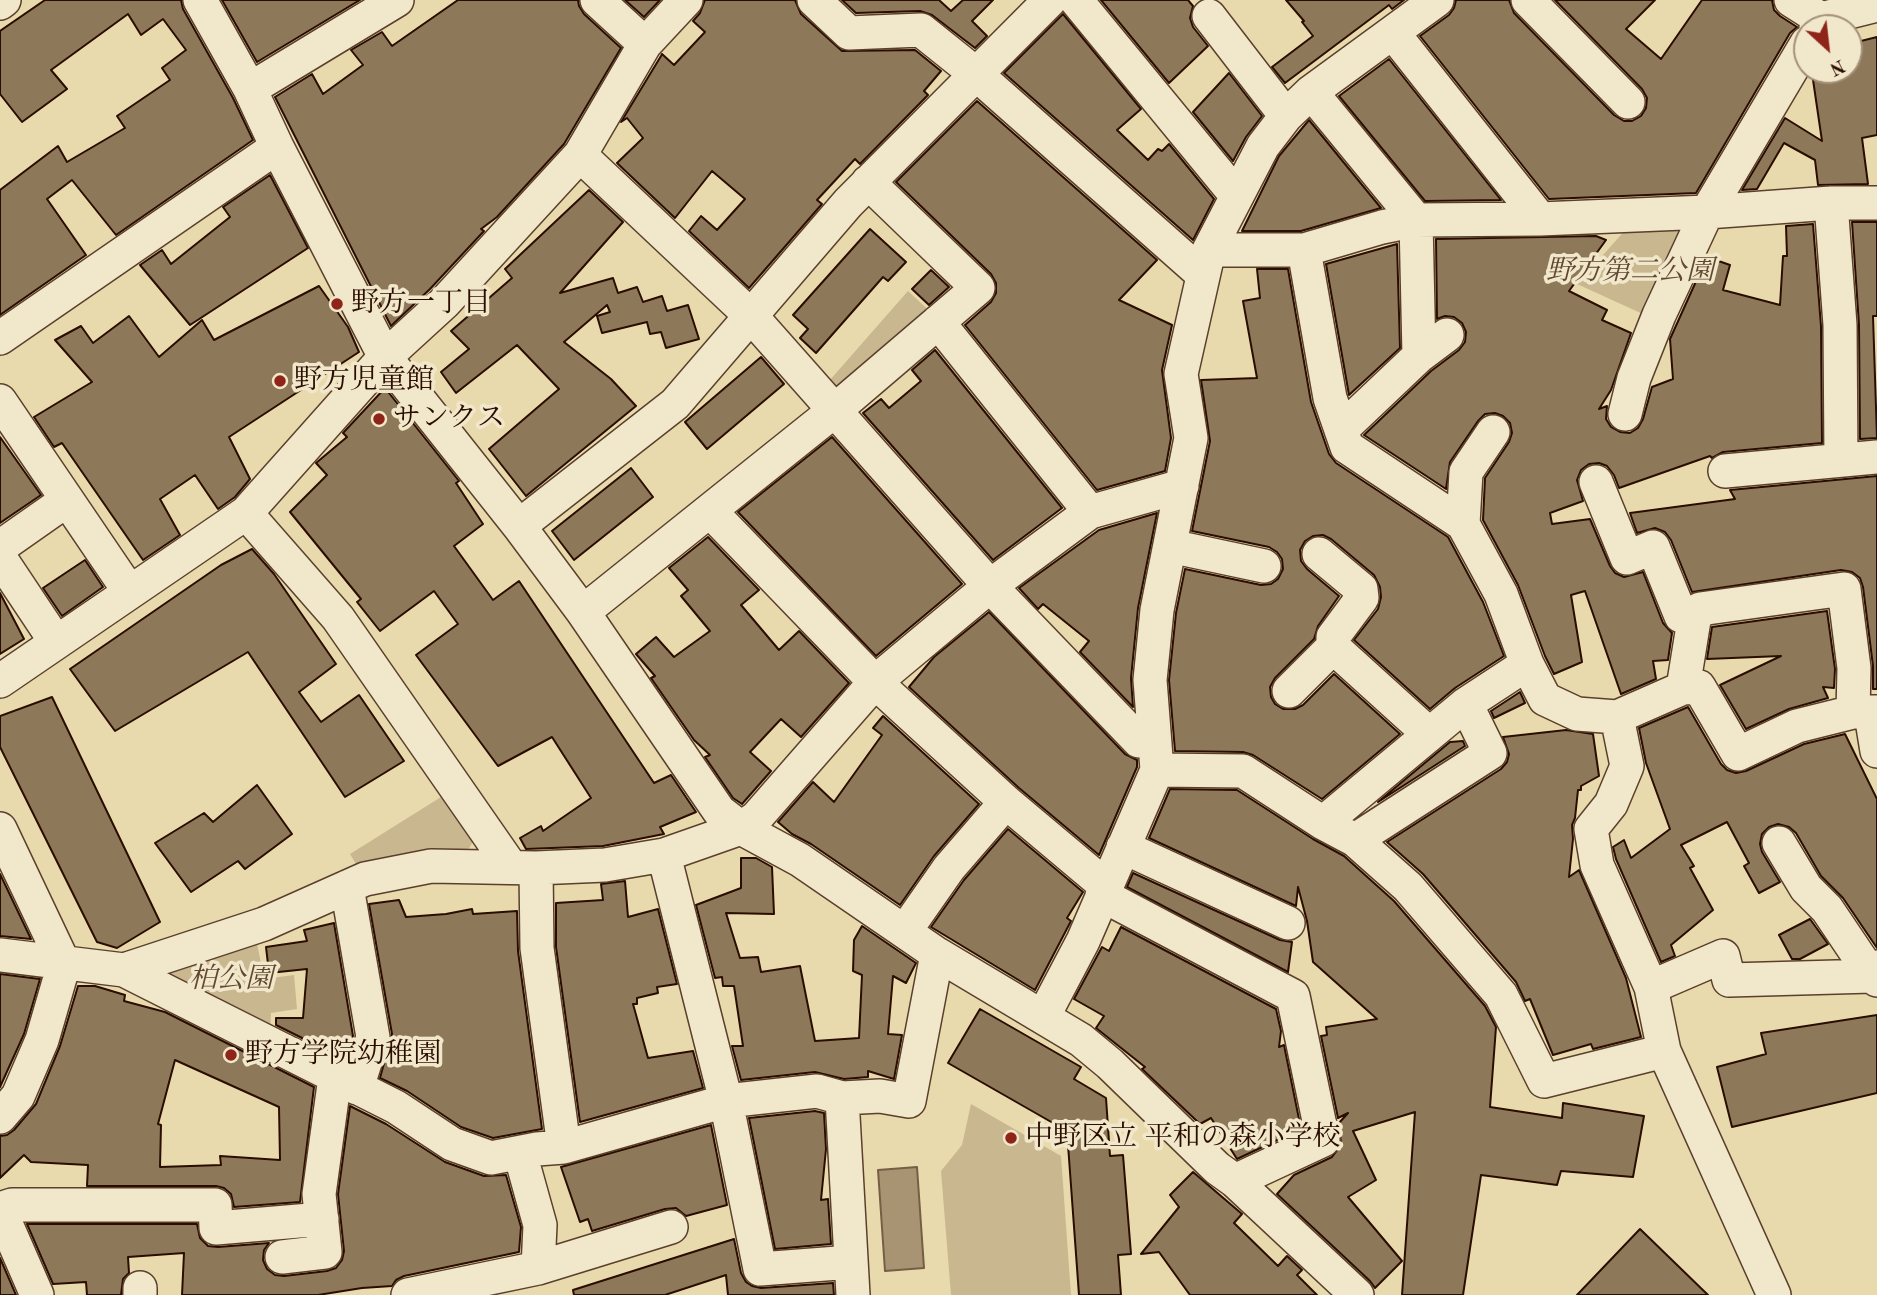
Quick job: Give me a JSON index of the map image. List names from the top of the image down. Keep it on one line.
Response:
{"parks":["野方第二公園","柏公園"],"places":["野方一丁目","野方児童館","サンクス","野方学院幼稚園","中野区立 平和の森小学校"],"north":"bottom right"}
